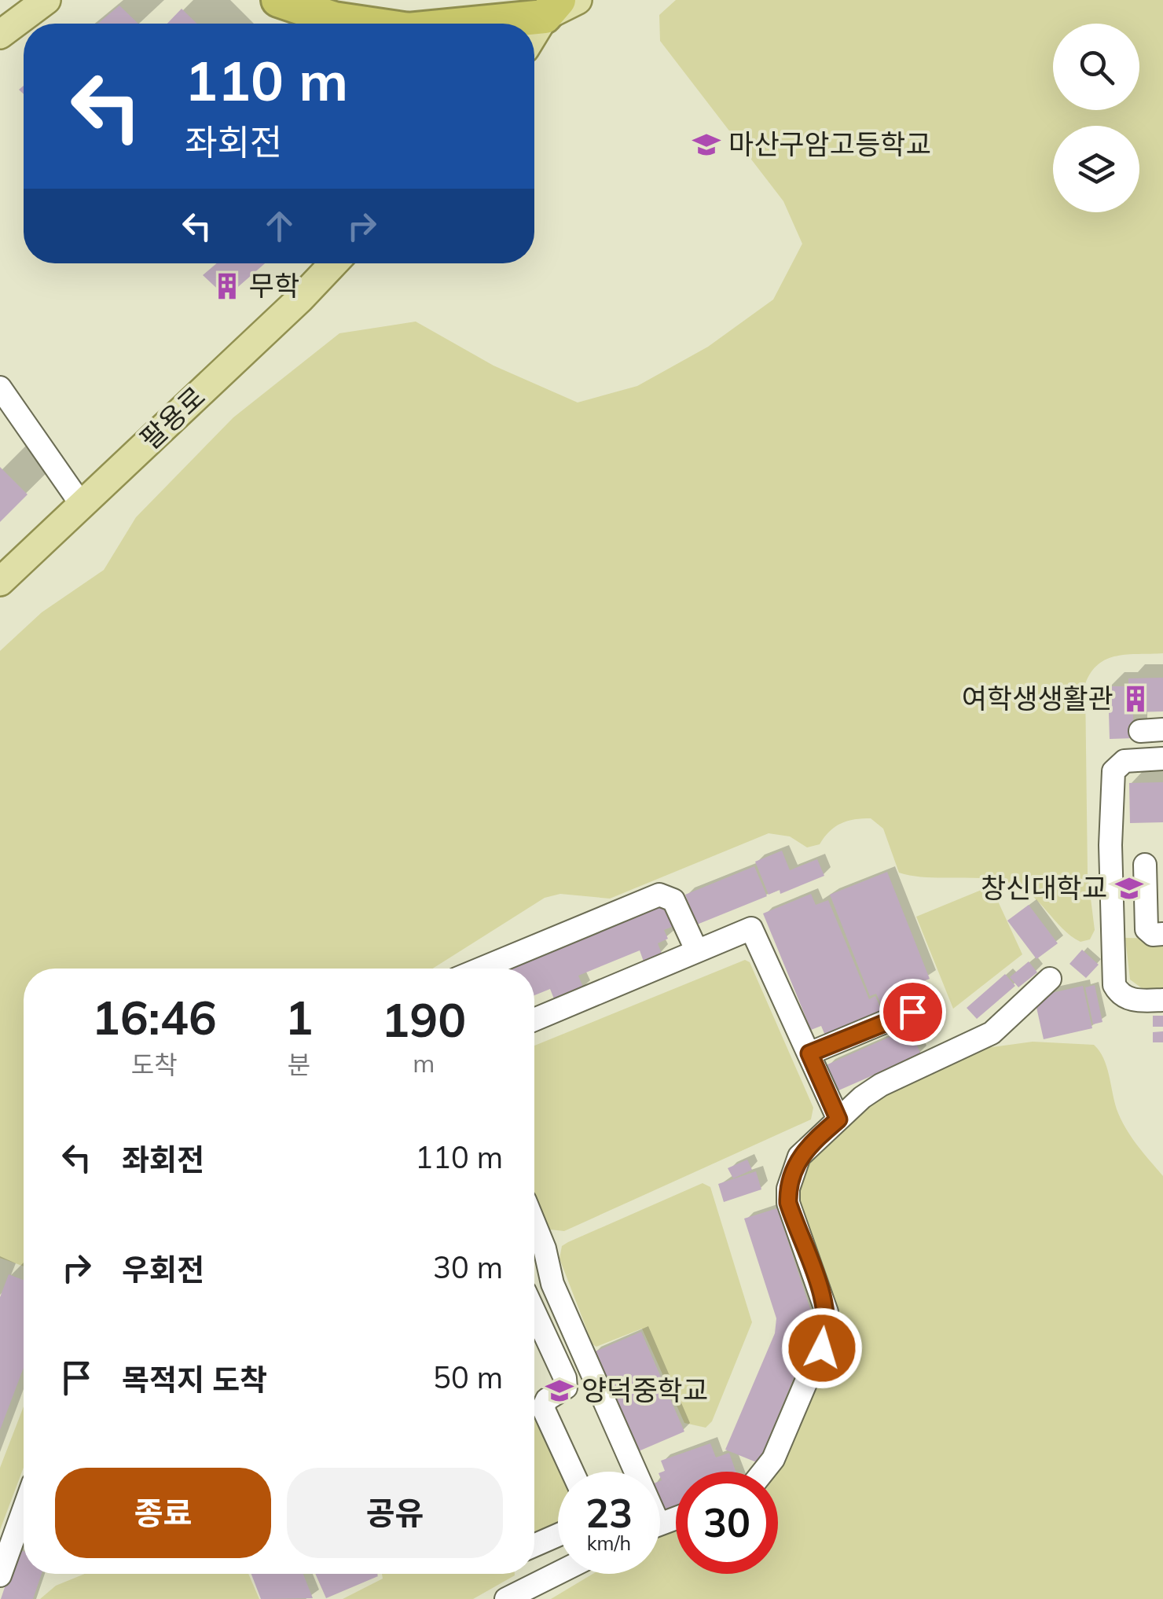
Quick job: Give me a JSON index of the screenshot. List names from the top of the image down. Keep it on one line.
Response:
{"streets":{"main road":["팔용로"]},"places":{"school or university":["마산구암고등학교","창신대학교","양덕중학교"],"building":["무학","여학생생활관"]},"page":{"turn":["110 m","좌회전"],"eta":["16:46","도착","1","분","190","m"],"list":[{"name":"좌회전","value":"110 m"},{"name":"우회전","value":"30 m"},{"name":"목적지 도착","value":"50 m"}],"buttons":["종료","공유"],"speed":"23 km/h","limit":"30"}}
